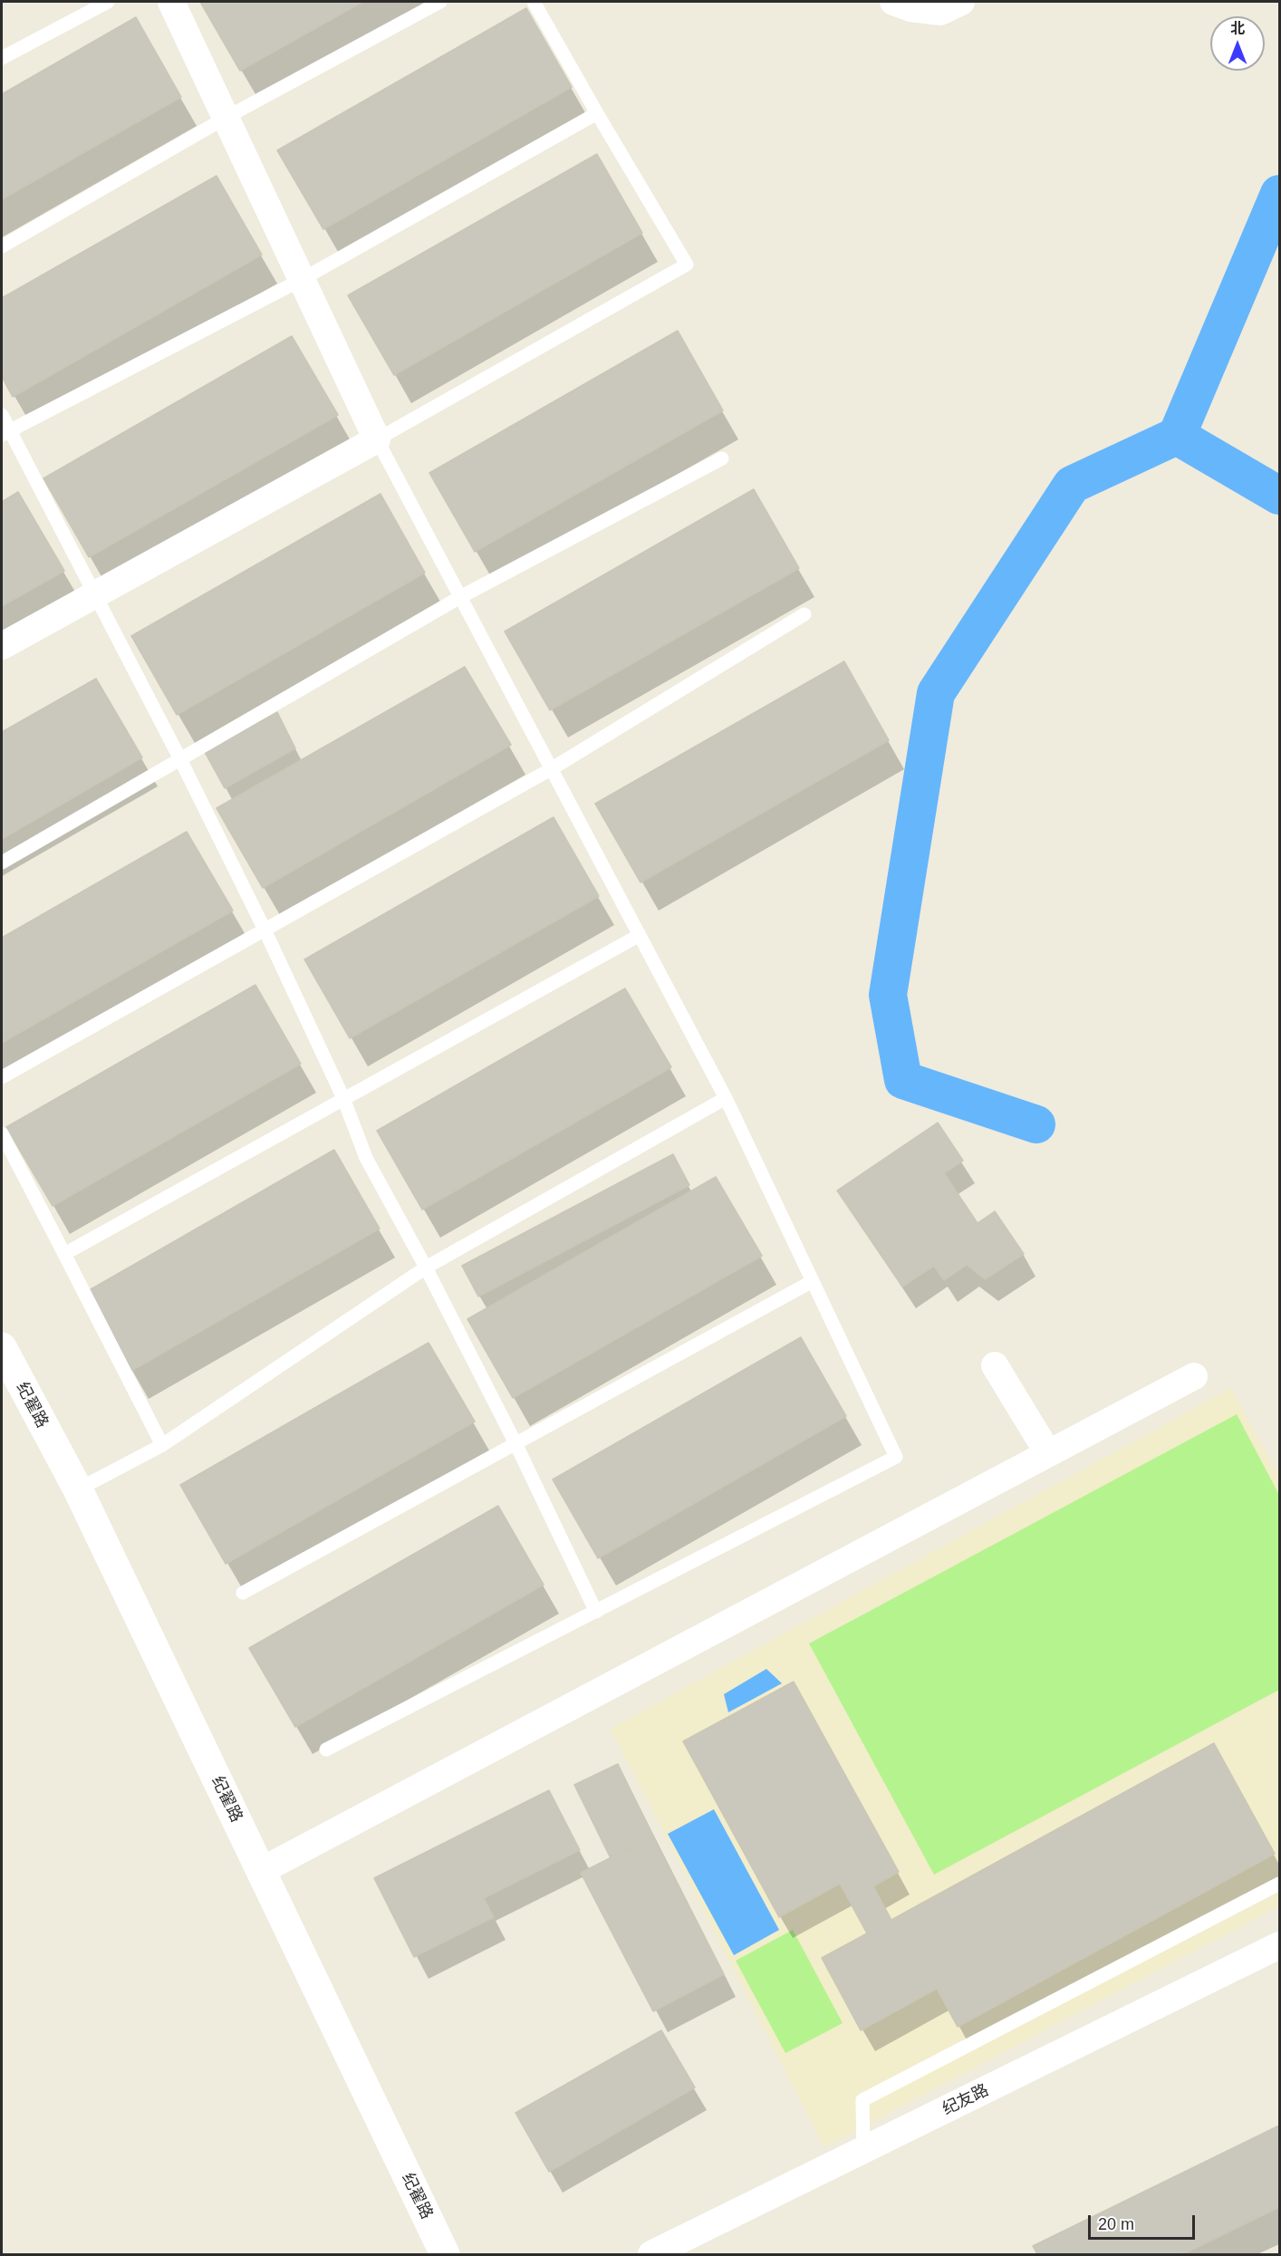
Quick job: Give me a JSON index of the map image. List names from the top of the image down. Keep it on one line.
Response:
{"streets":{"main road":["纪翟路"],"street":["纪友路"]},"scale_bar":"20 m","north":"top"}
